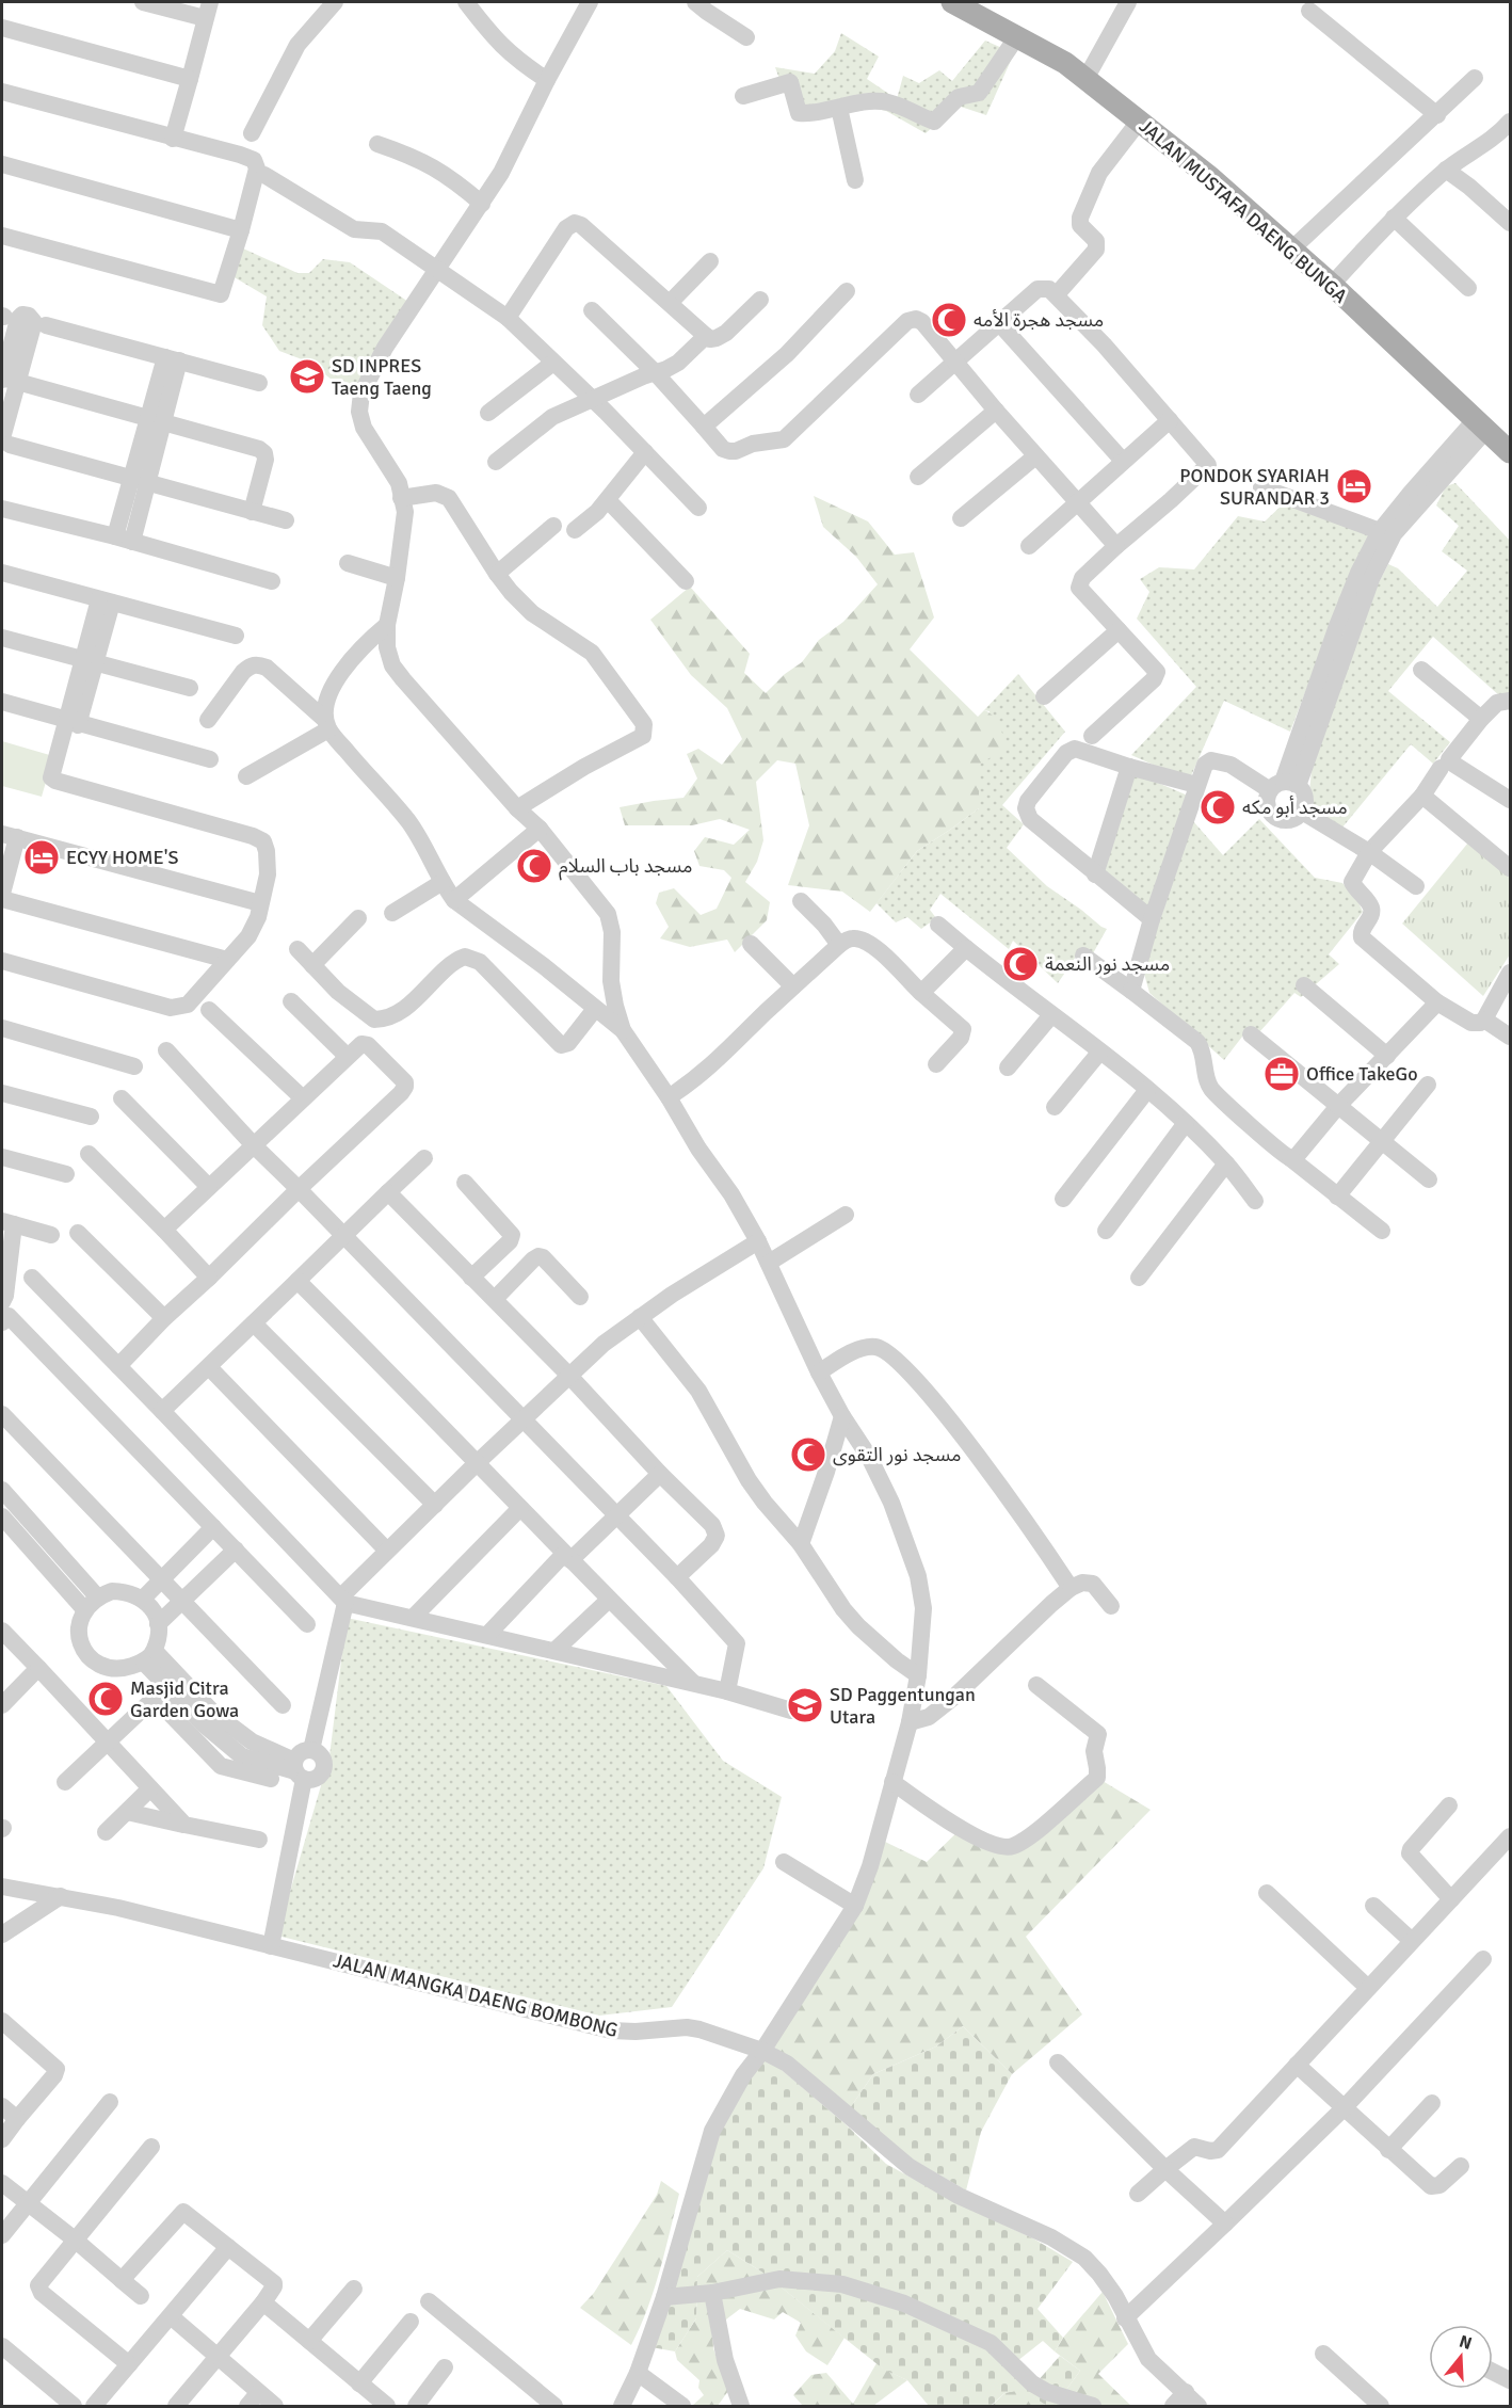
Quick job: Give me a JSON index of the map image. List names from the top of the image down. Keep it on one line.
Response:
{"streets":{"main road":["JALAN MUSTAFA DAENG BUNGA"],"street":["JALAN MANGKA DAENG BOMBONG"]},"places":{"mosque":["مسجد هجرة الأمه","مسجد أبو مكه","مسجد باب السلام","مسجد نور النعمة","مسجد نور التقوى","Masjid Citra Garden Gowa"],"school or university":["SD INPRES Taeng Taeng","SD Paggentungan Utara"],"hotel":["PONDOK SYARIAH SURANDAR 3","ECYY HOME'S"],"office":["Office TakeGo"]},"north":"top"}
